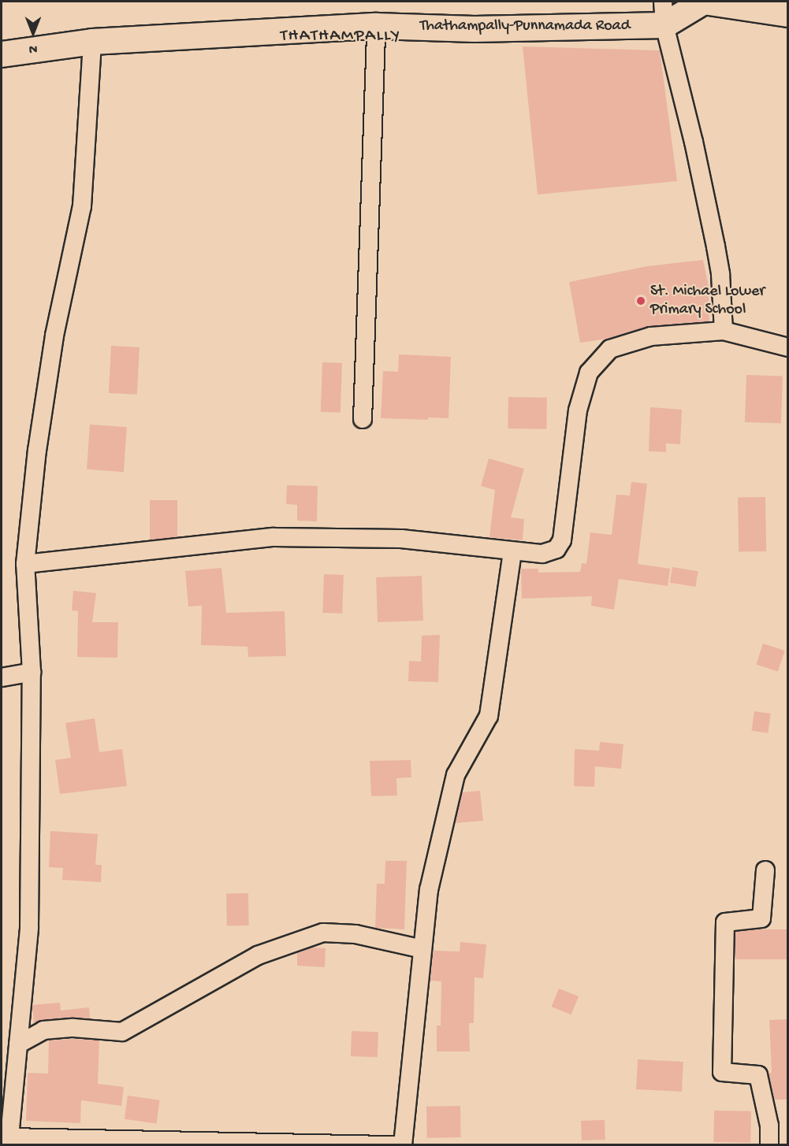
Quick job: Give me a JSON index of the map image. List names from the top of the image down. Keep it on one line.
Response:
{"streets":{"main road":["Thathampally-Punnamada Road"]},"districts":["THATHAMPALLY"],"places":["St. Michael Lower Primary School"],"north":"bottom"}
